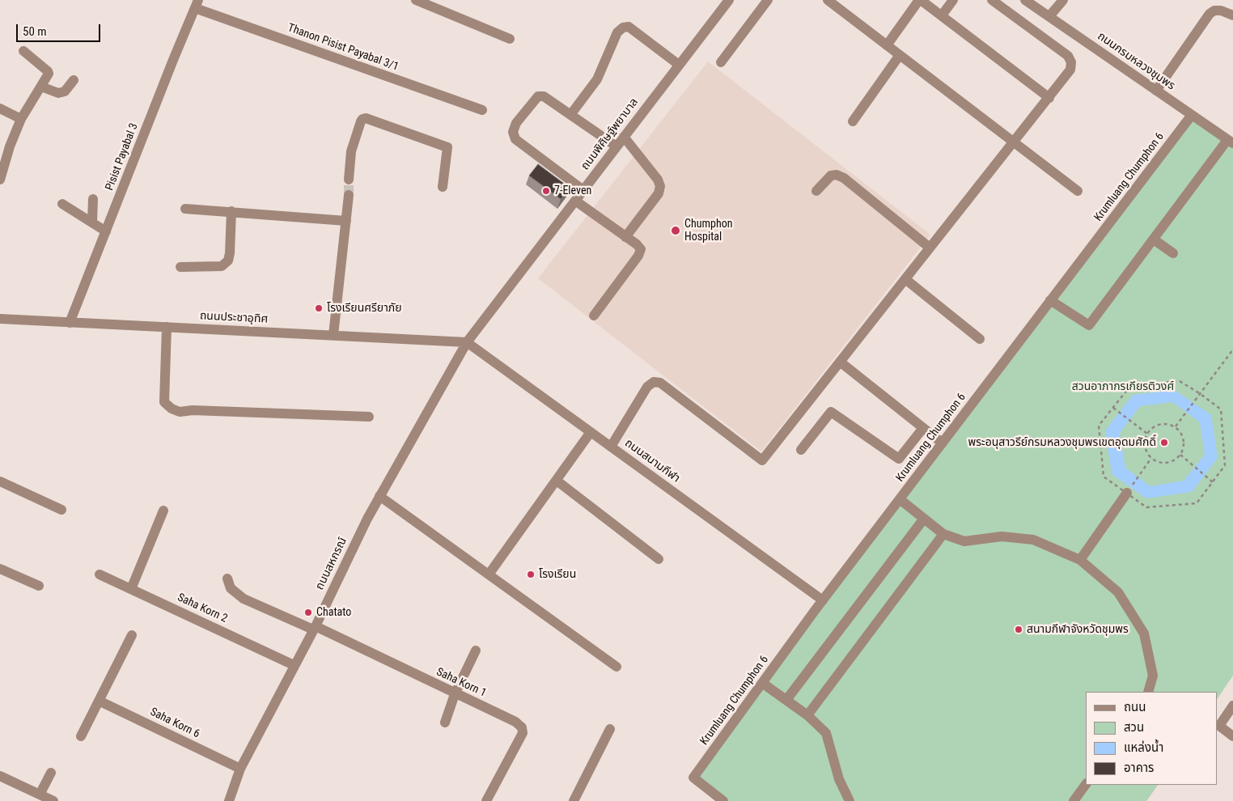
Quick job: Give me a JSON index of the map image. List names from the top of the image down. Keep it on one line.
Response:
{"streets":{"street":["Thanon Pisist Payabal 3/1","ถนนกรมหลวงชุมพร","ถนนพิศิษฐ์พยาบาล","Pisist Payabal 3","Krumluang Chumphon 6","ถนนประชาอุทิศ","ถนนสนามกีฬา","ถนนสหกรณ์","Saha Korn 2","Saha Korn 1","Saha Korn 6"]},"crossings":[["Thanon Pisist Payabal 3/1","Pisist Payabal 3"],["ถนนกรมหลวงชุมพร","Krumluang Chumphon 6"],["ถนนพิศิษฐ์พยาบาล","ถนนประชาอุทิศ"],["ถนนพิศิษฐ์พยาบาล","ถนนสนามกีฬา"],["ถนนพิศิษฐ์พยาบาล","ถนนสหกรณ์"],["Pisist Payabal 3","ถนนประชาอุทิศ"],["Krumluang Chumphon 6","ถนนสนามกีฬา"],["ถนนประชาอุทิศ","ถนนสนามกีฬา"],["ถนนประชาอุทิศ","ถนนสหกรณ์"],["ถนนสนามกีฬา","ถนนสหกรณ์"],["ถนนสหกรณ์","Saha Korn 2"],["ถนนสหกรณ์","Saha Korn 1"],["ถนนสหกรณ์","Saha Korn 6"]],"parks":["สวนอาภากรเกียรติวงศ์"],"places":["7-Eleven","Chumphon Hospital","โรงเรียนศรียาภัย","พระอนุสาวรีย์กรมหลวงชุมพรเขตอุดมศักดิ์","โรงเรียน","Chatato","สนามกีฬาจังหวัดชุมพร"],"legend":["ถนน","สวน","แหล่งน้ำ","อาคาร"],"scale_bar":"50 m"}
